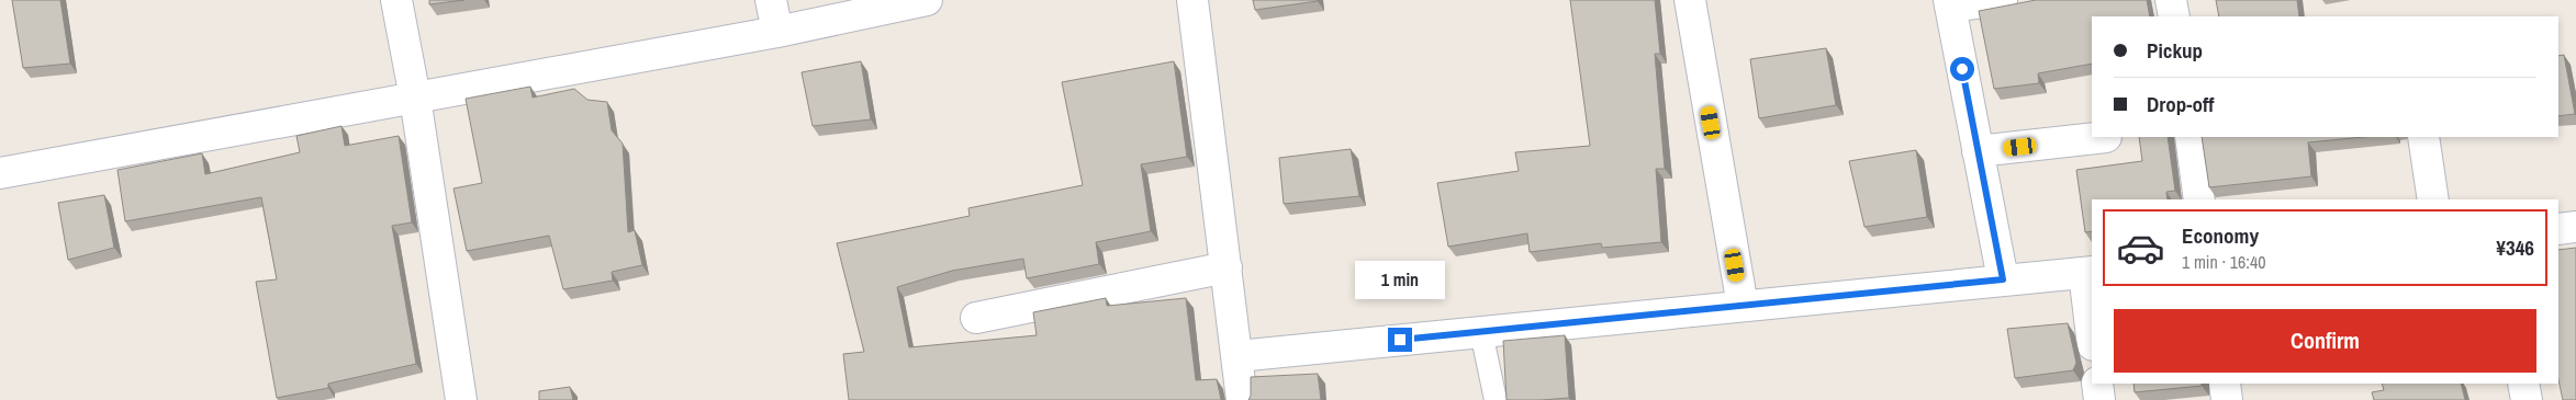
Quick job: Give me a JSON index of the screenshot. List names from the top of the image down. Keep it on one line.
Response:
{"page":{"banner":["Pickup","Drop-off"],"list":[{"name":"Economy","note":"1 min · 16:40","value":"¥346"}],"bubble":"1 min","buttons":"Confirm"}}
